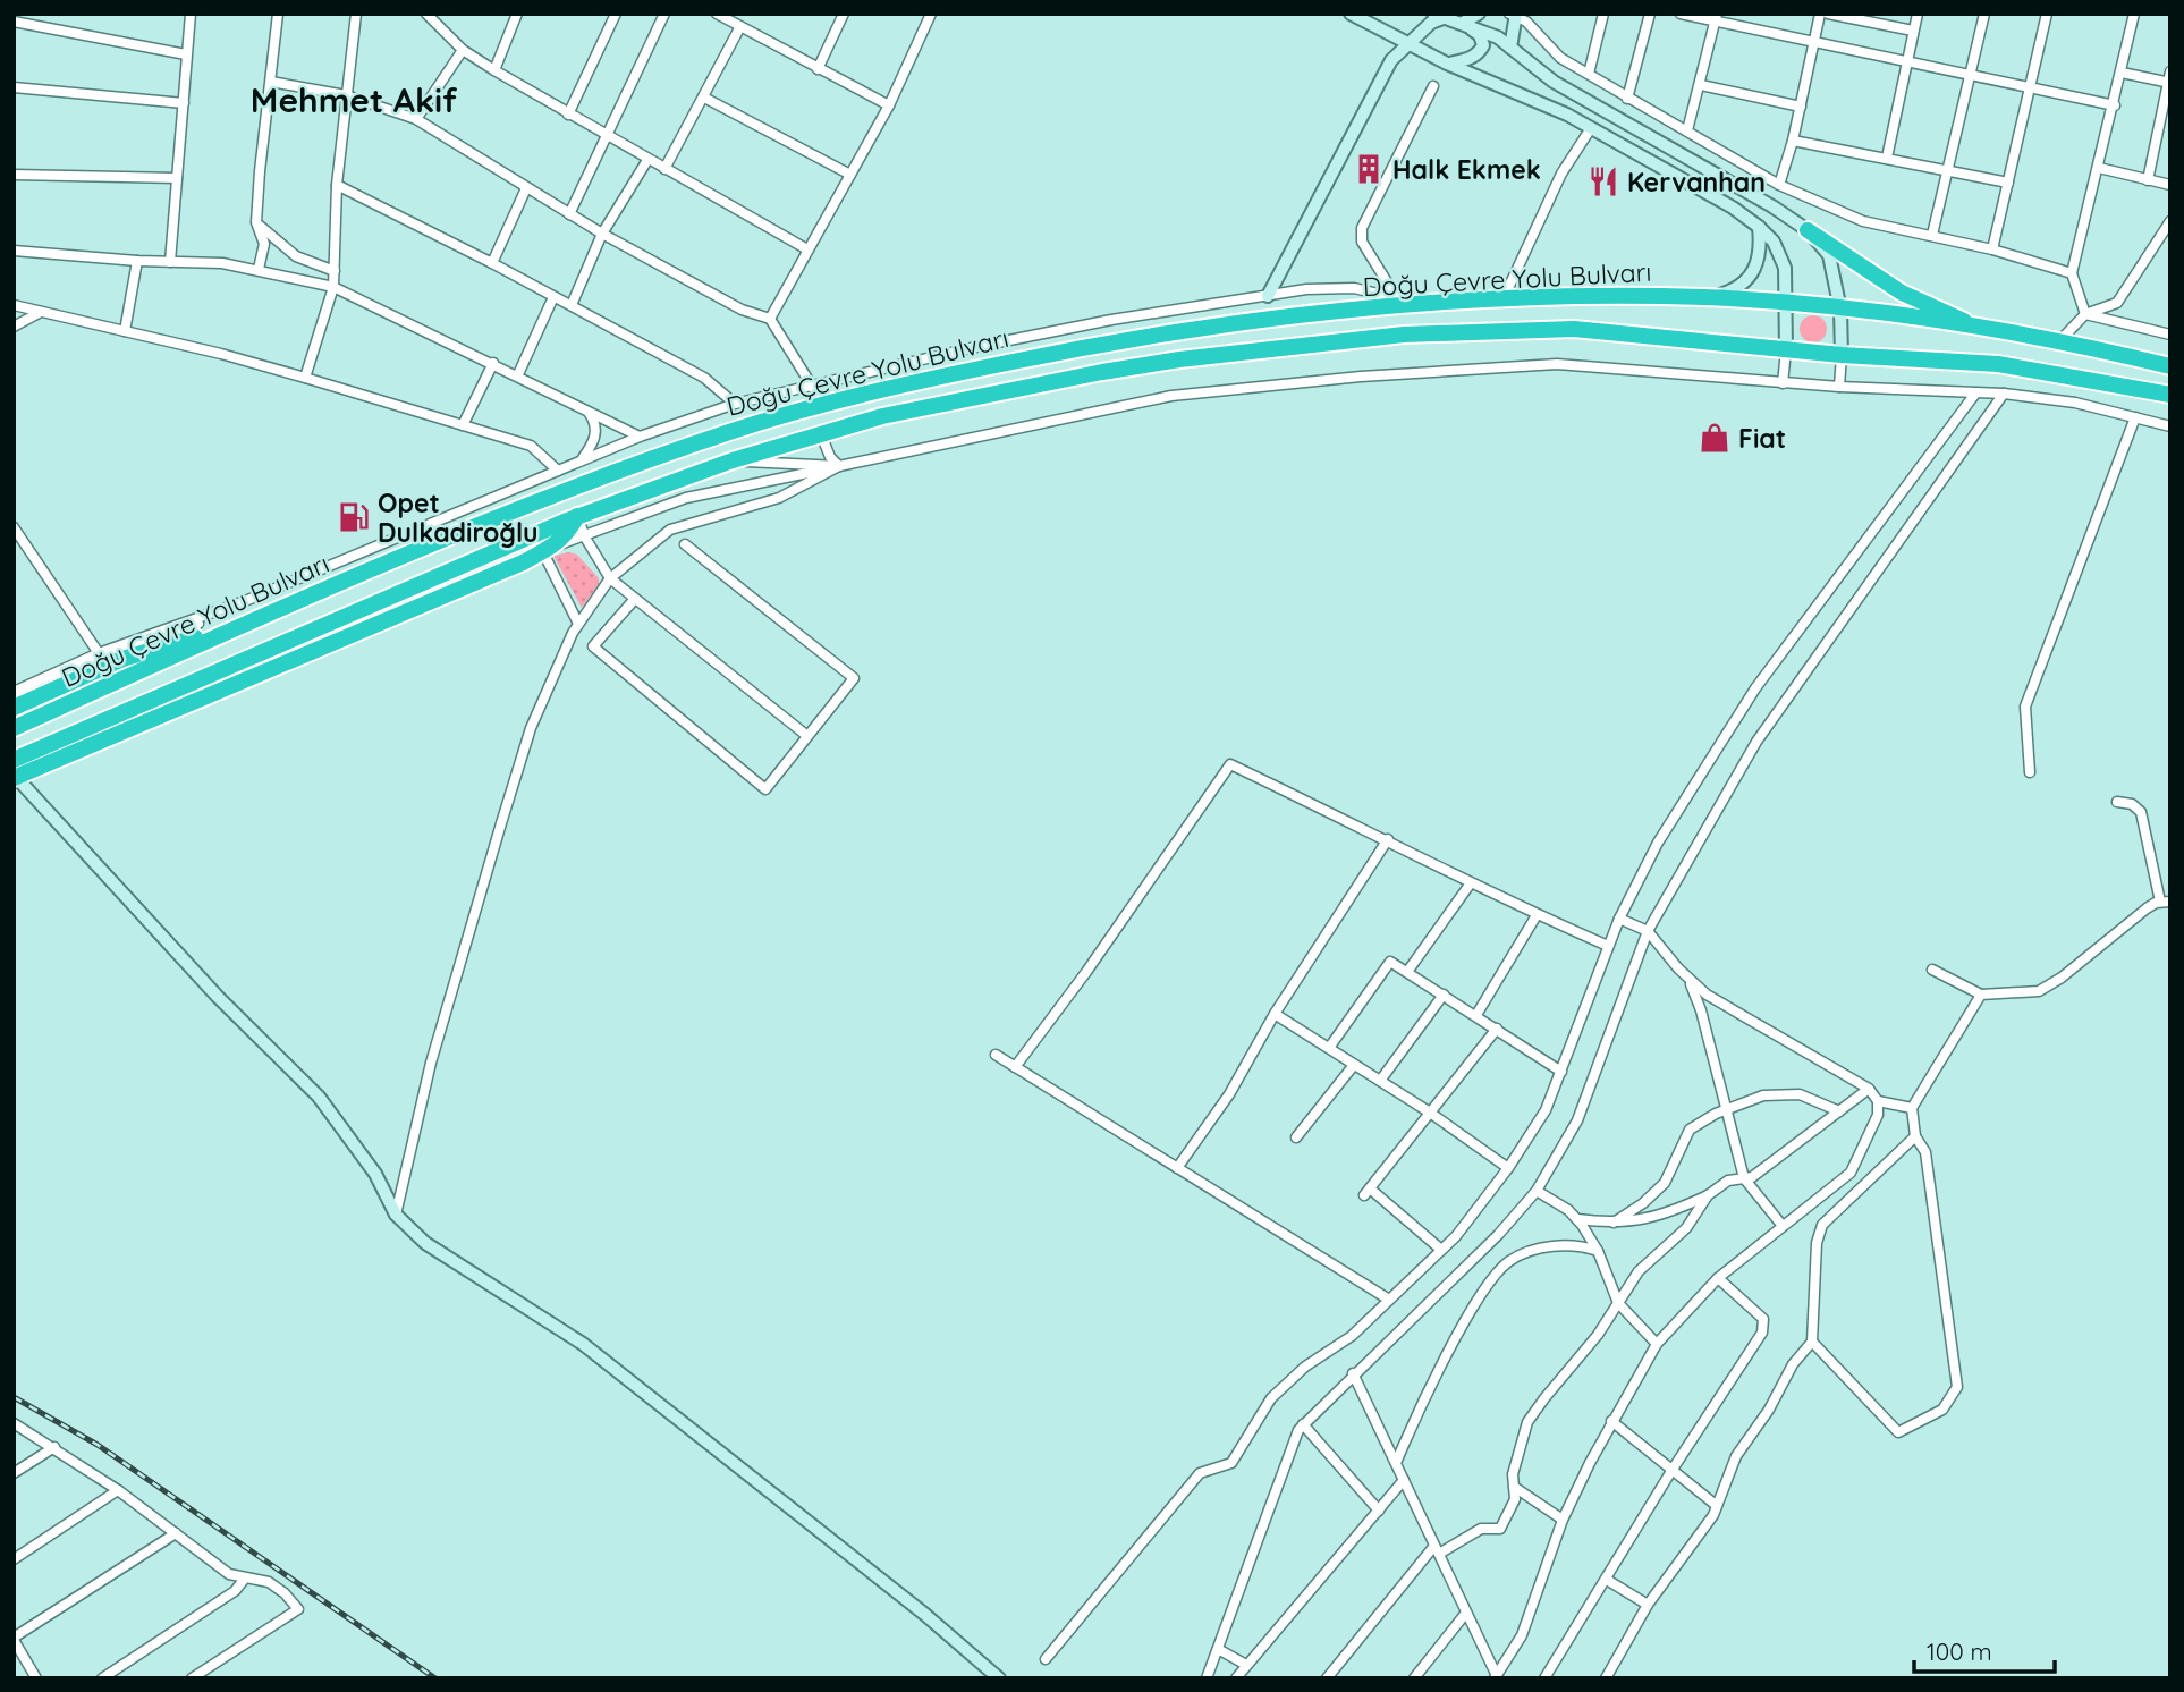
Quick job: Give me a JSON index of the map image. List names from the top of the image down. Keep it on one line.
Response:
{"streets":{"highway":["Doğu Çevre Yolu Bulvarı"]},"districts":["Mehmet Akif"],"places":{"building":["Halk Ekmek"],"restaurant":["Kervanhan"],"shop":["Fiat"],"fuel station":["Opet Dulkadiroğlu"]},"scale_bar":"100 m"}
